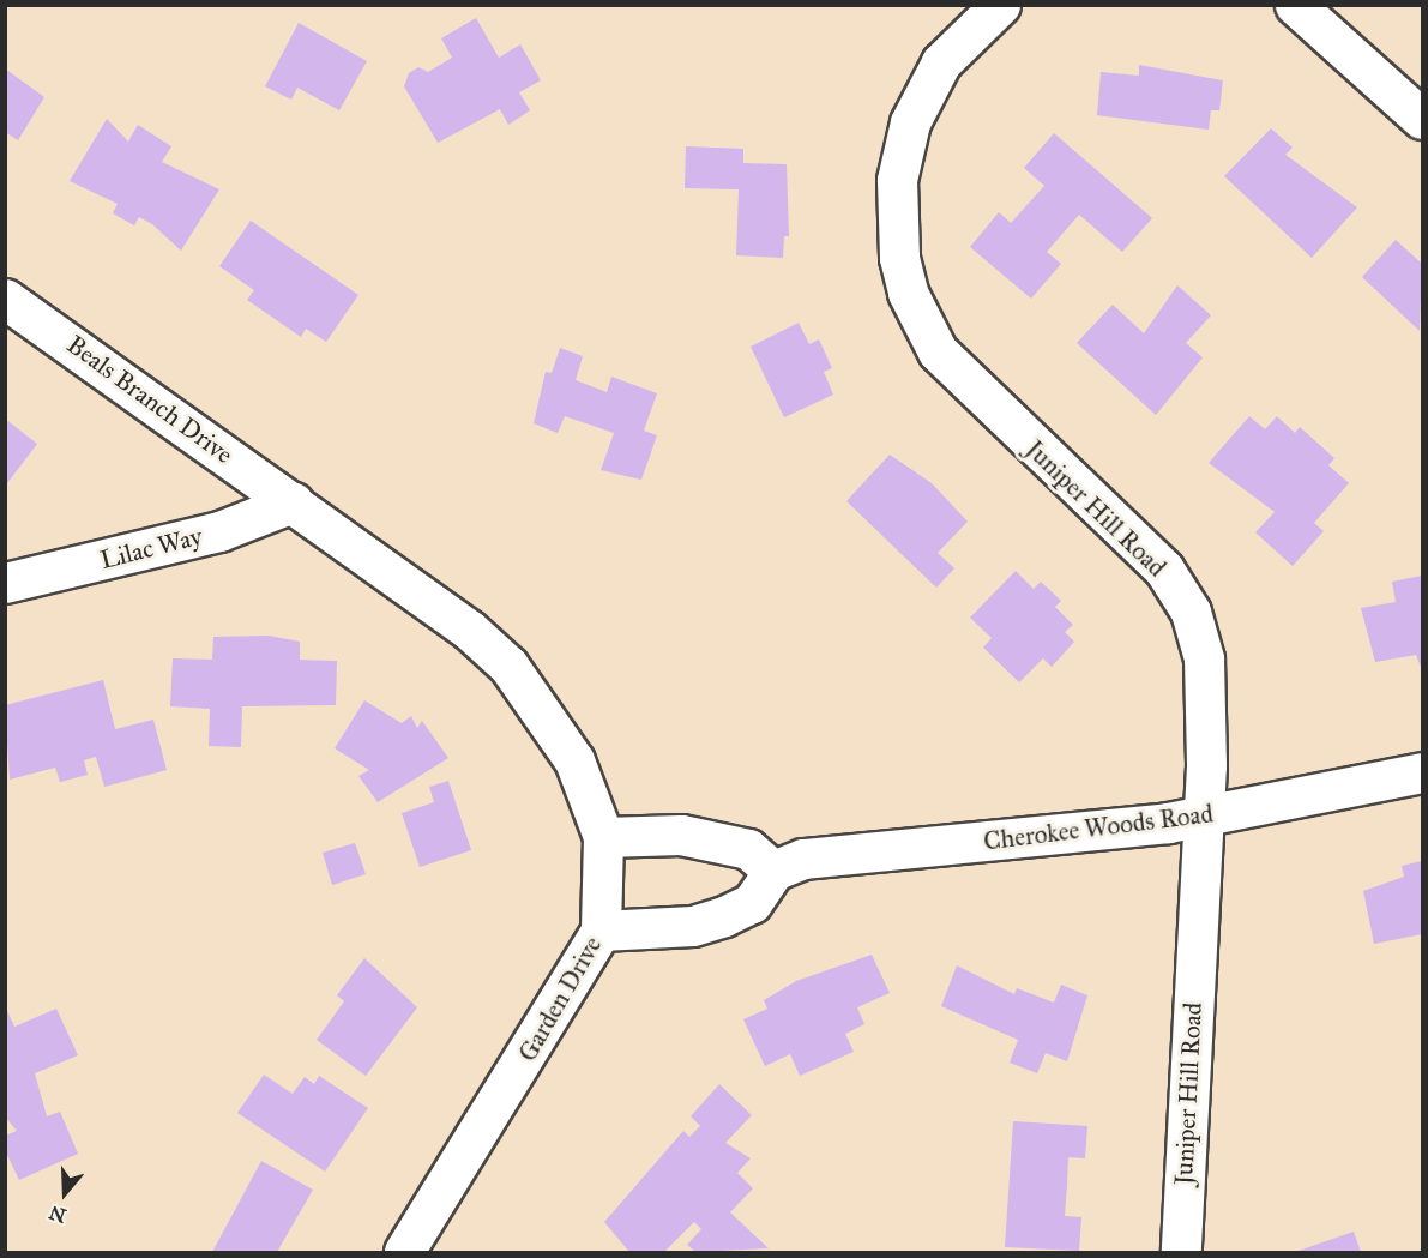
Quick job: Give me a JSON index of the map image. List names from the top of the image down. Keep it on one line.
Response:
{"streets":{"street":["Beals Branch Drive","Juniper Hill Road","Lilac Way","Cherokee Woods Road","Garden Drive"]},"crossings":[["Beals Branch Drive","Lilac Way"],["Beals Branch Drive","Garden Drive"],["Juniper Hill Road","Cherokee Woods Road"],["Lilac Way","Garden Drive"]],"north":"bottom"}
